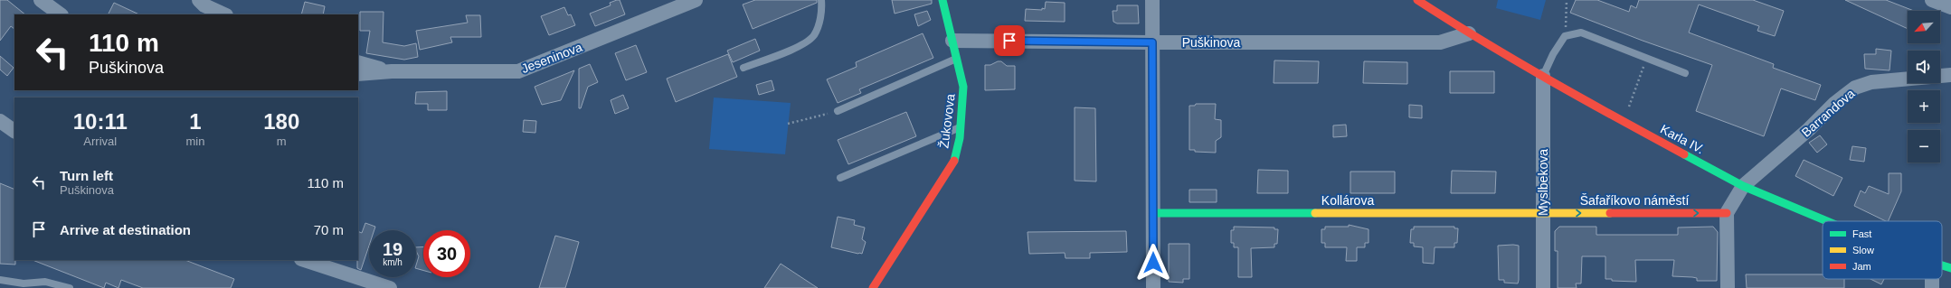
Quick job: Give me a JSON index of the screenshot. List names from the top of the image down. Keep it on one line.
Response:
{"streets":{"street":["Puškinova","Jeseninova","Barrandova","Žukovova","Karla IV.","Myslbekova","Kollárova","Šafaříkovo náměstí"]},"crossings":[["Puškinova","Žukovova"],["Puškinova","Karla IV."],["Barrandova","Karla IV."],["Barrandova","Šafaříkovo náměstí"],["Karla IV.","Myslbekova"],["Myslbekova","Kollárova"],["Myslbekova","Šafaříkovo náměstí"],["Kollárova","Šafaříkovo náměstí"]],"one_way":["Šafaříkovo náměstí"],"legend":["Fast","Slow","Jam"],"north":"bottom left","page":{"map_buttons":["+","−"],"turn":["110 m","Puškinova"],"eta":["10:11","Arrival","1","min","180","m"],"list":[{"name":"Turn left","note":"Puškinova","value":"110 m"},{"name":"Arrive at destination","value":"70 m"}],"speed":"19 km/h","limit":"30"}}
